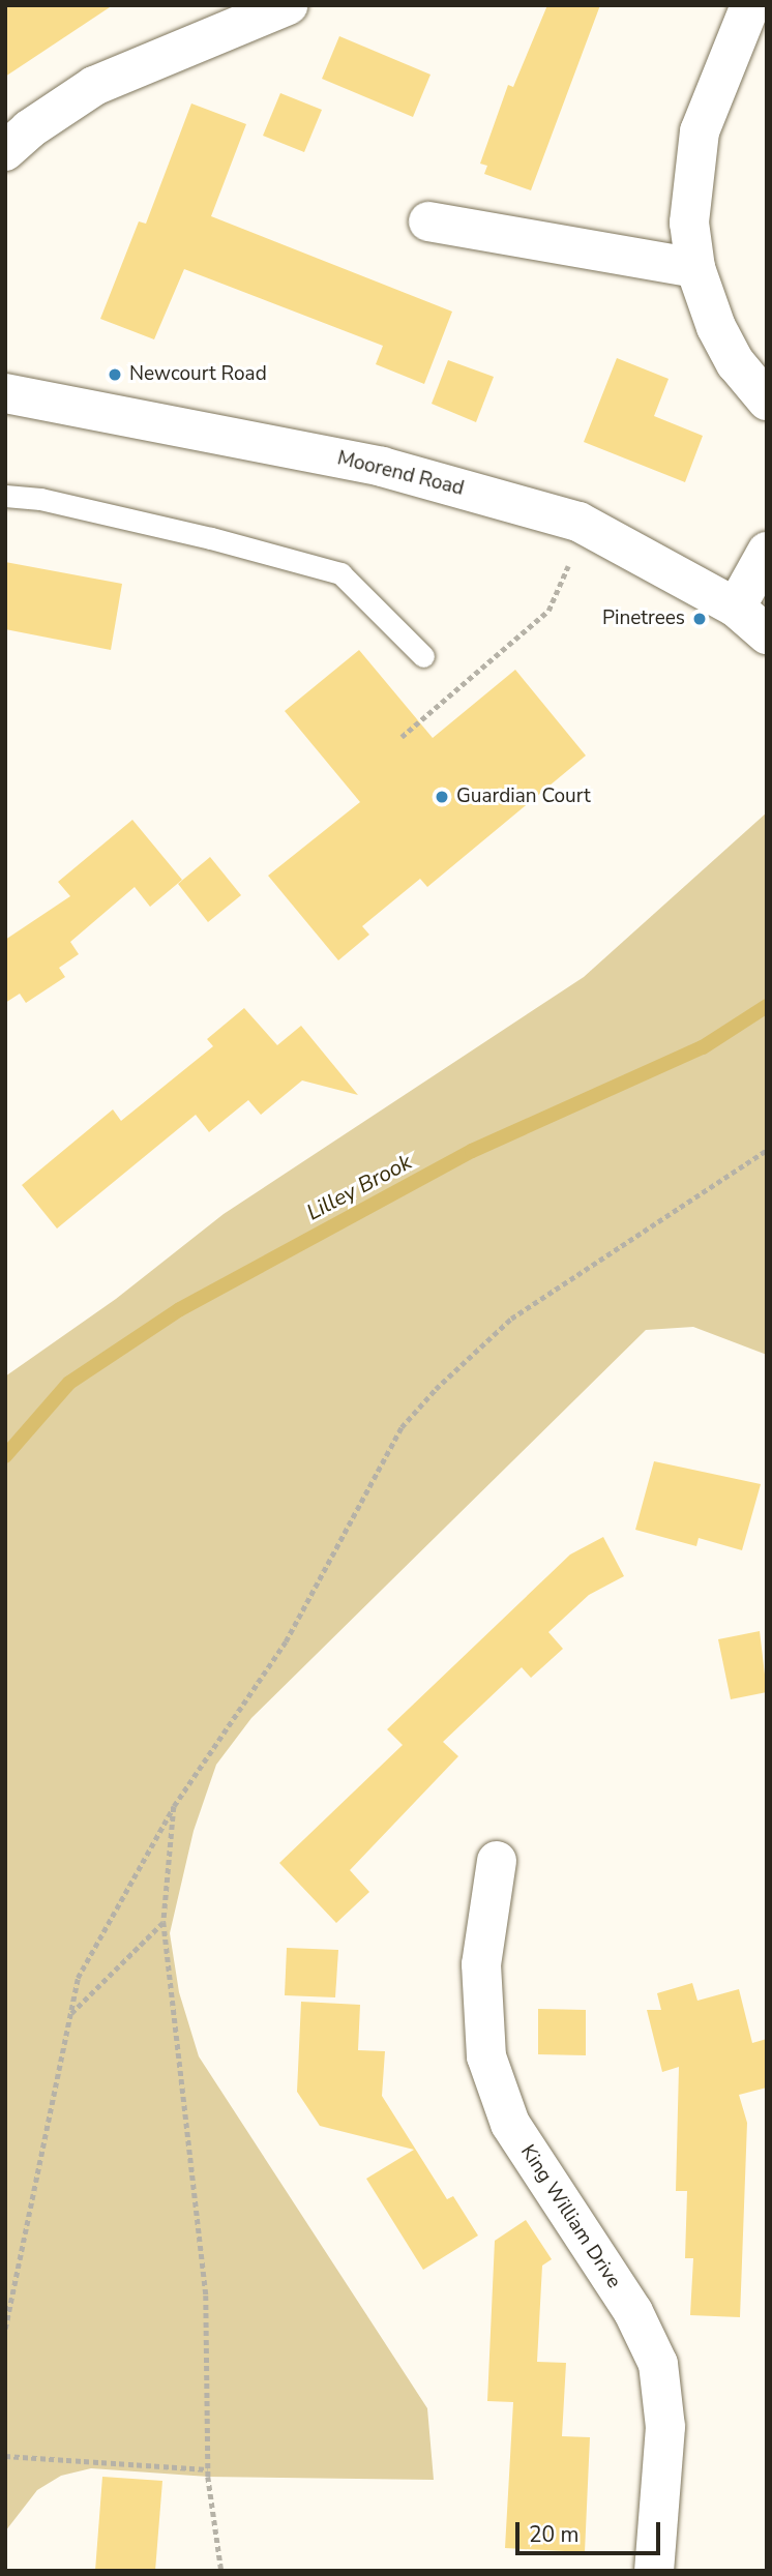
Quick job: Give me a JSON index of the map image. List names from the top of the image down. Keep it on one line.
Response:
{"streets":{"street":["Moorend Road","King William Drive"]},"water":["Lilley Brook"],"places":["Newcourt Road","Pinetrees","Guardian Court"],"scale_bar":"20 m"}
